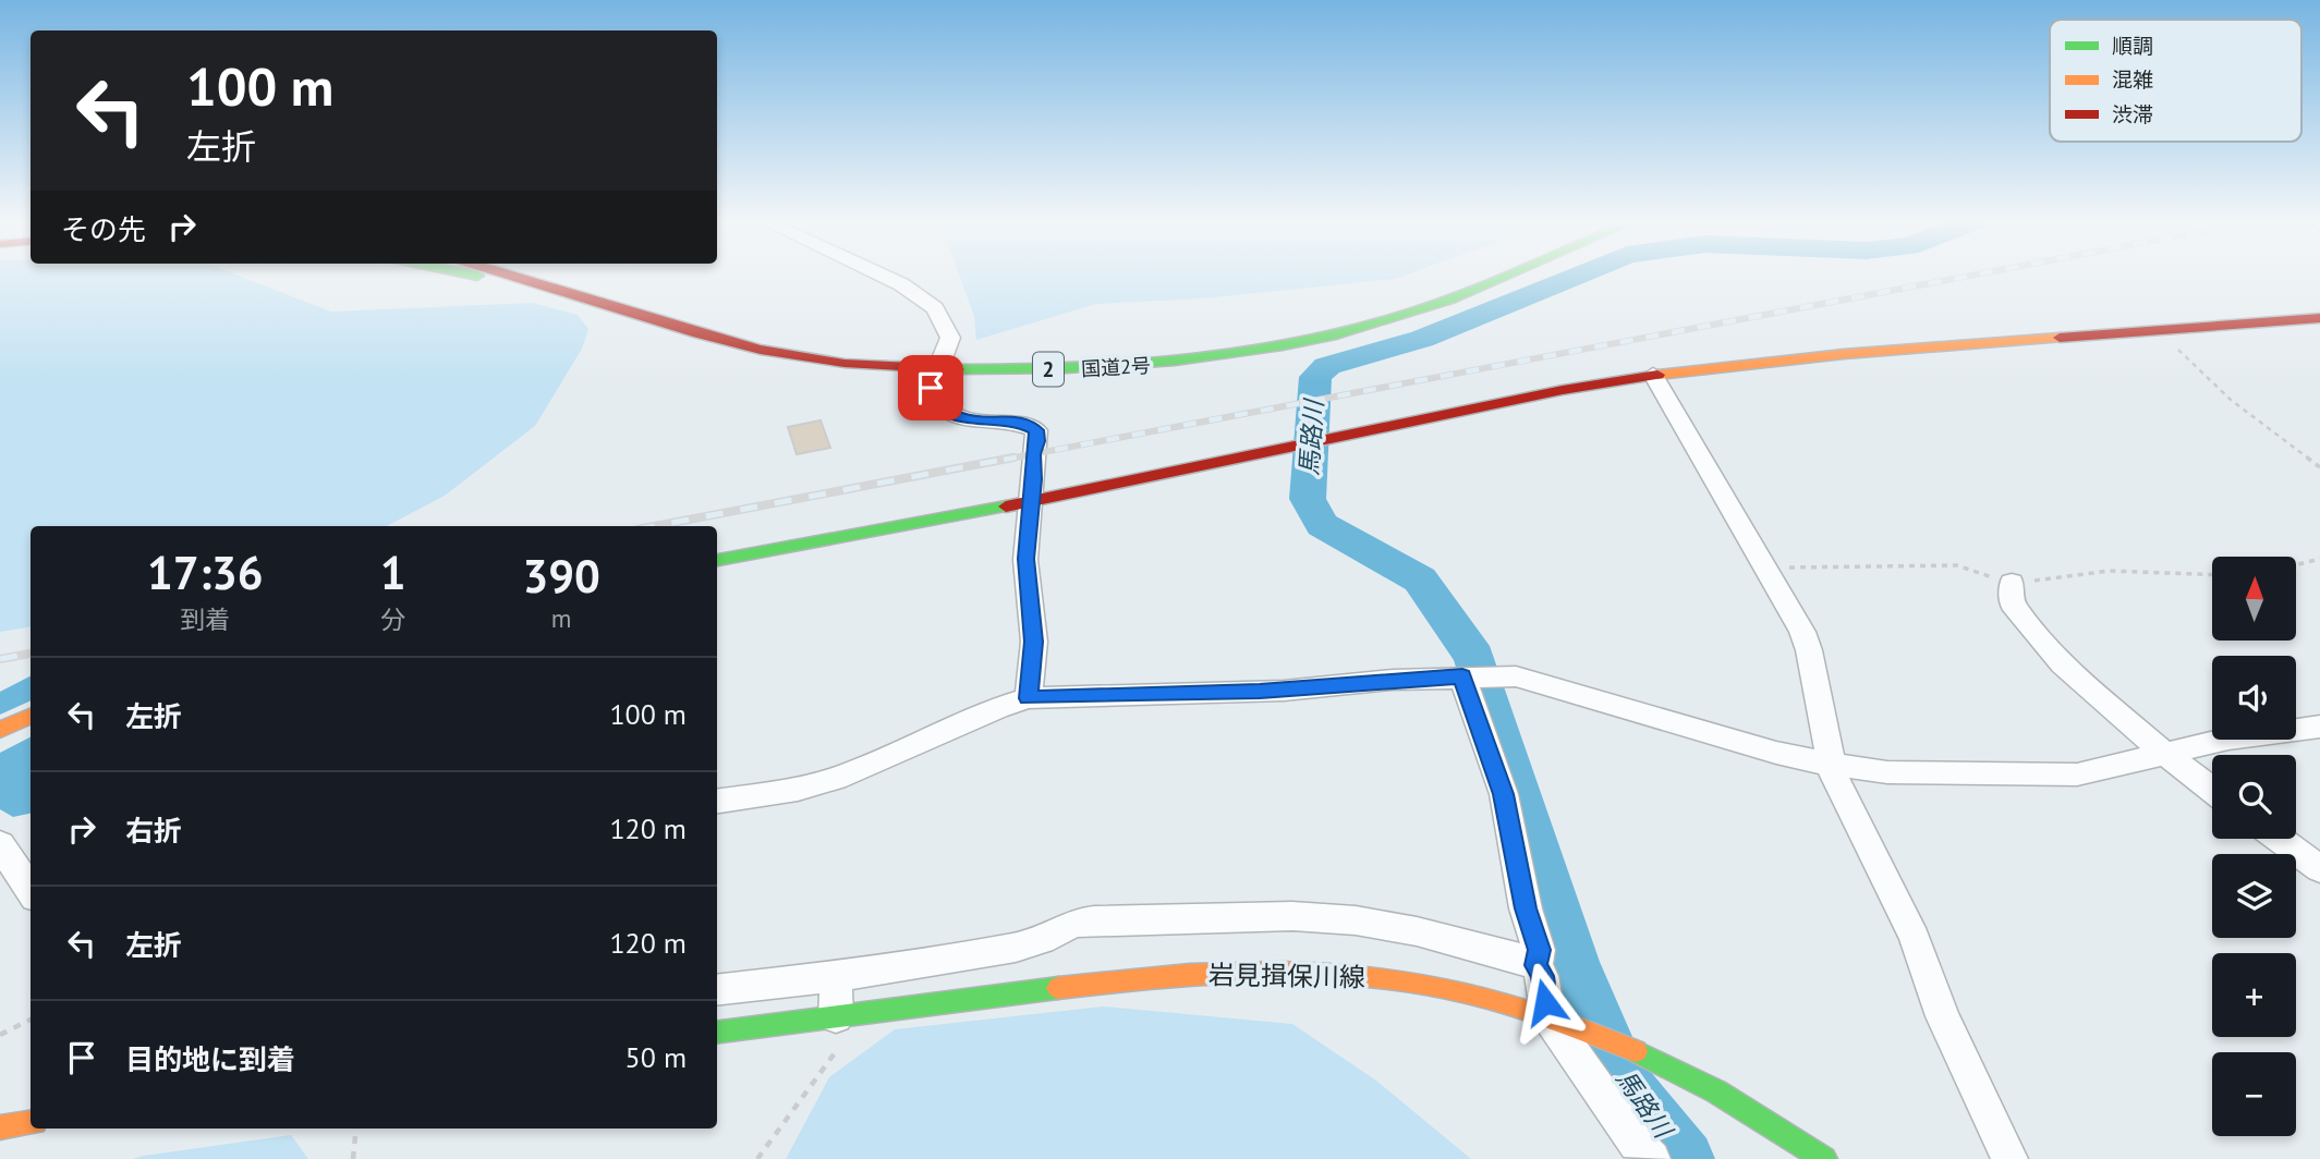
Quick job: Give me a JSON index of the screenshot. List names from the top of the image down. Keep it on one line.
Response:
{"streets":{"main road":["国道2号","2","岩見揖保川線"]},"crossings":[["国道2号","2"]],"water":["馬路川"],"legend":["順調","混雑","渋滞"],"north":"top","page":{"turn":["100 m","左折"],"then":"その先","eta":["17:36","到着","1","分","390","m"],"map_buttons":["+","−"],"list":[{"name":"左折","value":"100 m"},{"name":"右折","value":"120 m"},{"name":"左折","value":"120 m"},{"name":"目的地に到着","value":"50 m"}]}}
